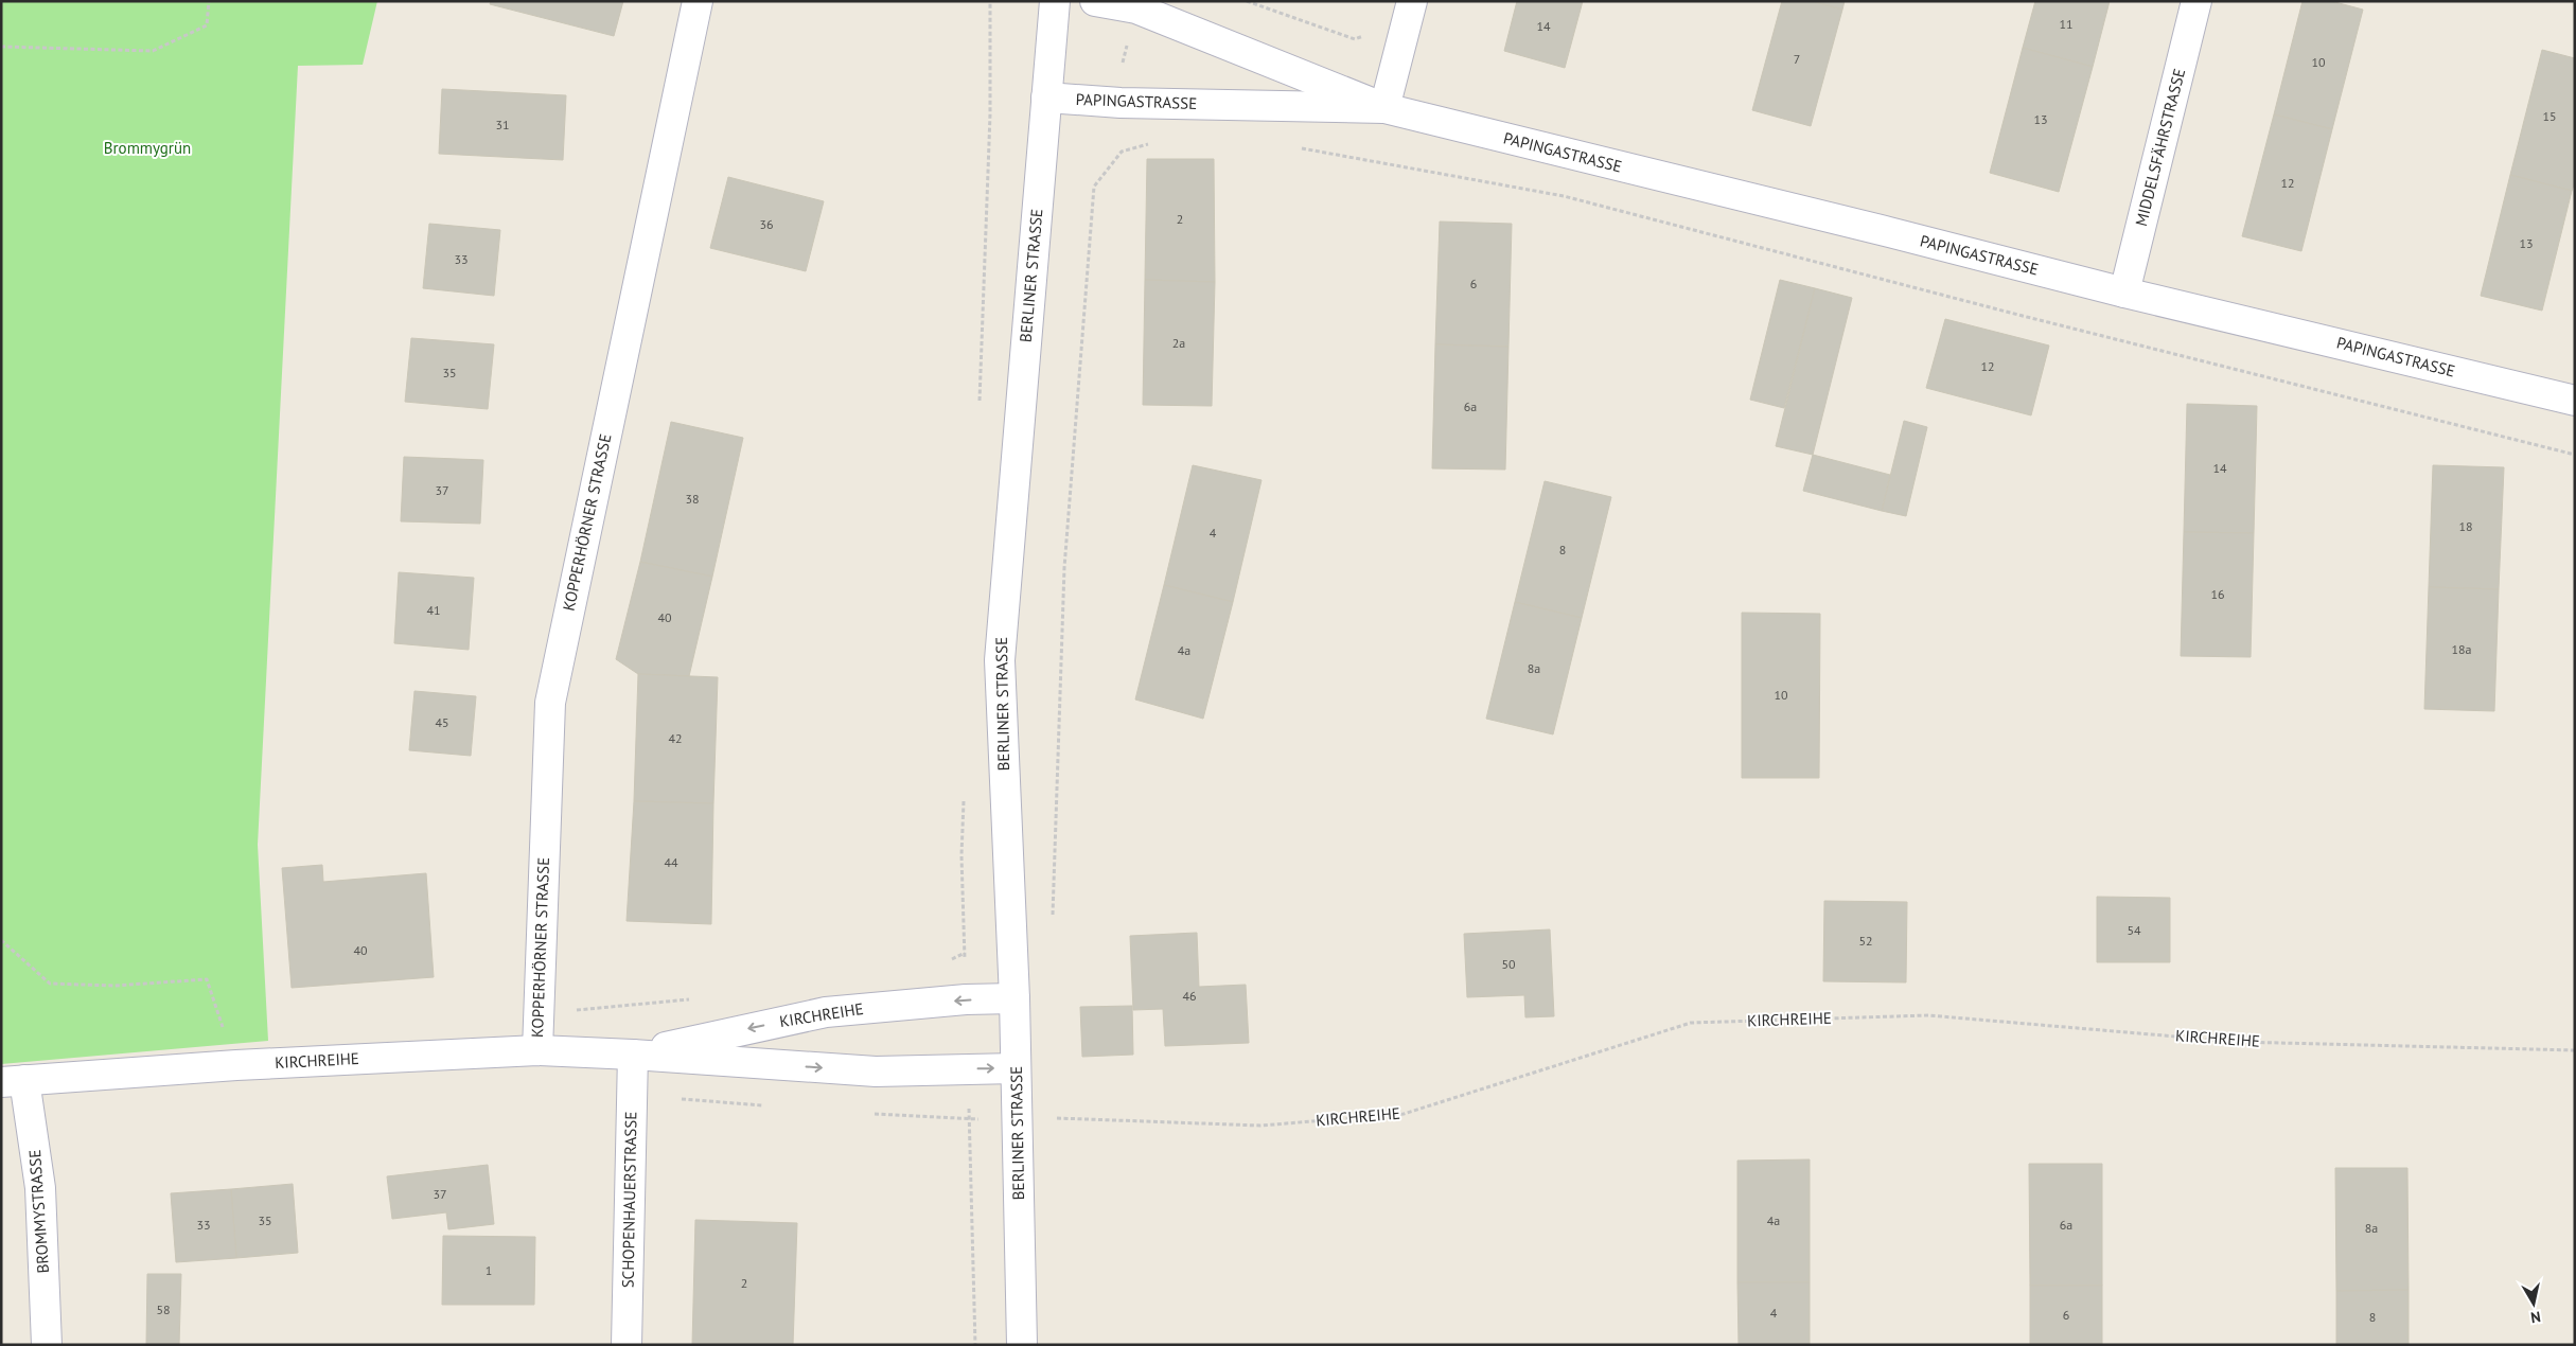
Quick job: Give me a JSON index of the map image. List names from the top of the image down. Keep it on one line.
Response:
{"streets":{"street":["PAPINGASTRASSE","MIDDELSFÄHRSTRASSE","BERLINER STRASSE","KOPPERHÖRNER STRASSE","KIRCHREIHE","SCHOPENHAUERSTRASSE","BROMMYSTRASSE"]},"crossings":[["PAPINGASTRASSE","MIDDELSFÄHRSTRASSE"],["PAPINGASTRASSE","BERLINER STRASSE"],["BERLINER STRASSE","KIRCHREIHE"],["KOPPERHÖRNER STRASSE","KIRCHREIHE"],["KIRCHREIHE","SCHOPENHAUERSTRASSE"],["KIRCHREIHE","BROMMYSTRASSE"]],"parks":["Brommygrün"],"house_numbers":["11","14","7","10","15","13","31","12","2","36","13","33","6","2a","12","35","6a","14","37","38","18","4","8","16","41","40","18a","4a","8a","10","45","42","44","54","52","40","50","46","37","35","4a","33","6a","8a","1","2","58","4","6","8"],"north":"bottom"}
